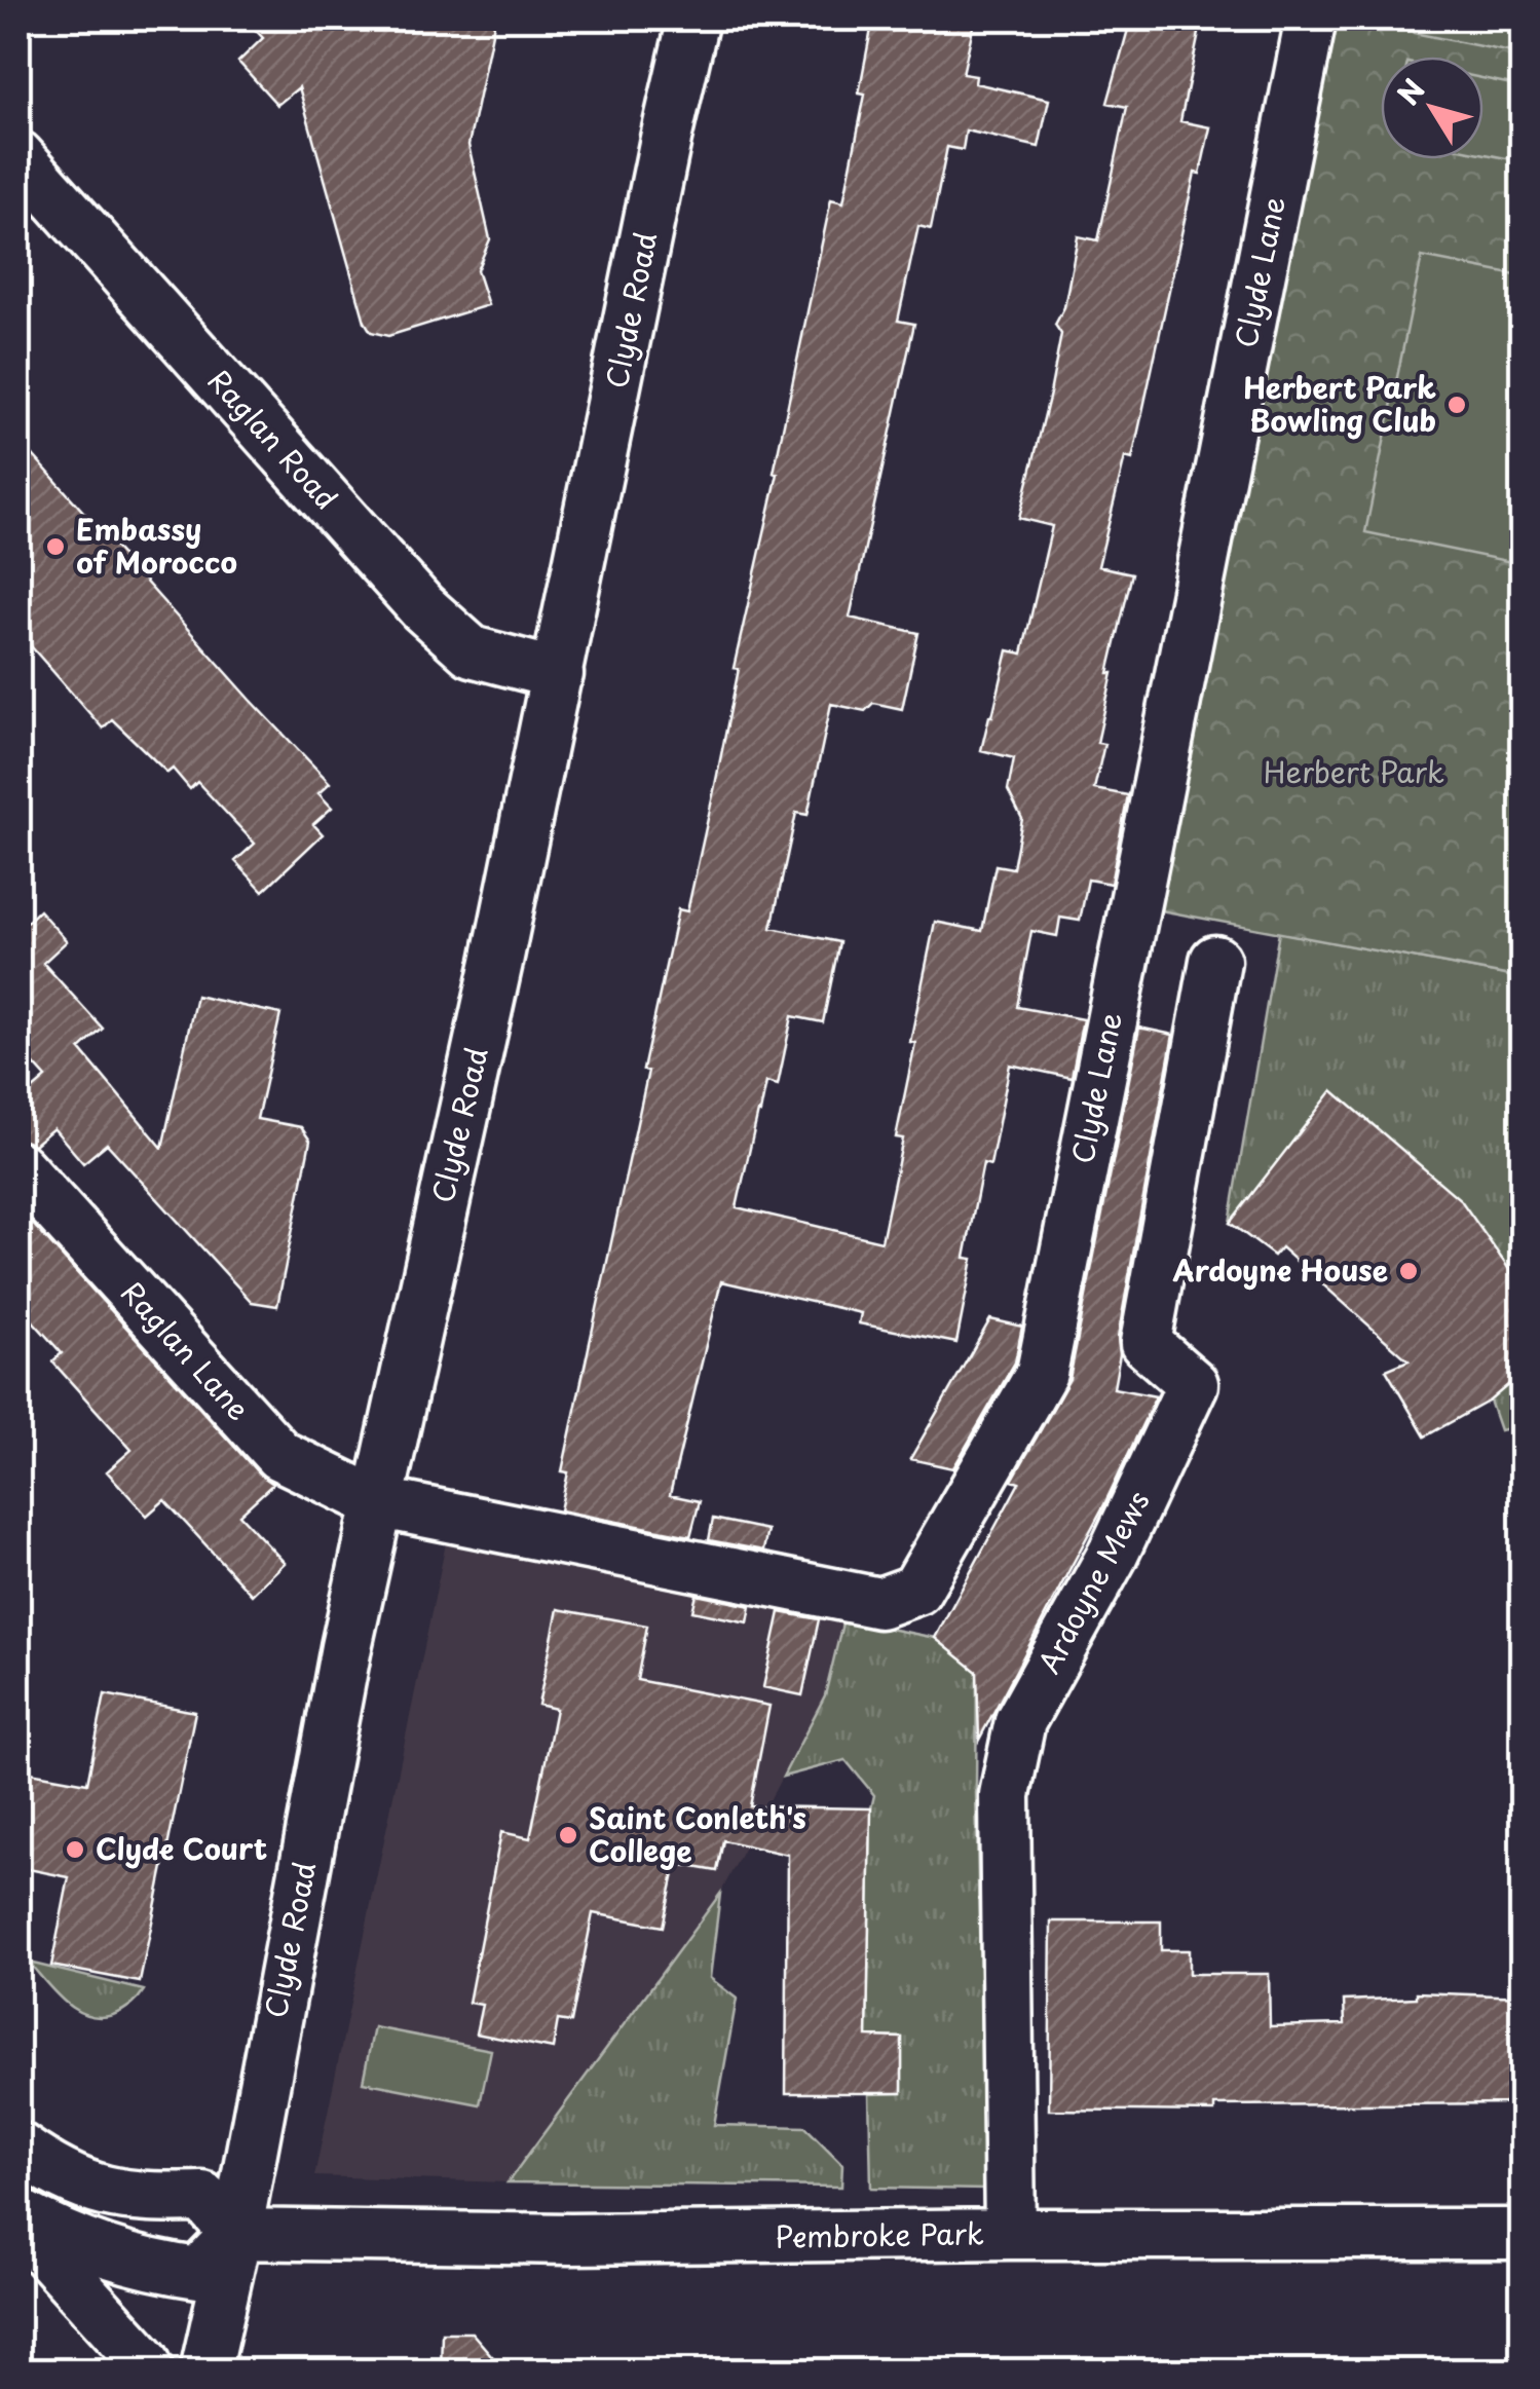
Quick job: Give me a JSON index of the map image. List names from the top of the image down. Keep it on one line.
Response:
{"streets":{"street":["Clyde Lane","Clyde Road","Raglan Road","Raglan Lane","Ardoyne Mews","Pembroke Park"]},"crossings":[["Clyde Lane","Clyde Road"],["Clyde Lane","Raglan Lane"],["Clyde Road","Raglan Road"],["Clyde Road","Raglan Lane"],["Clyde Road","Pembroke Park"],["Ardoyne Mews","Pembroke Park"]],"parks":["Herbert Park"],"places":["Herbert Park Bowling Club","Embassy of Morocco","Ardoyne House","Saint Conleth's College","Clyde Court"],"north":"top left"}
